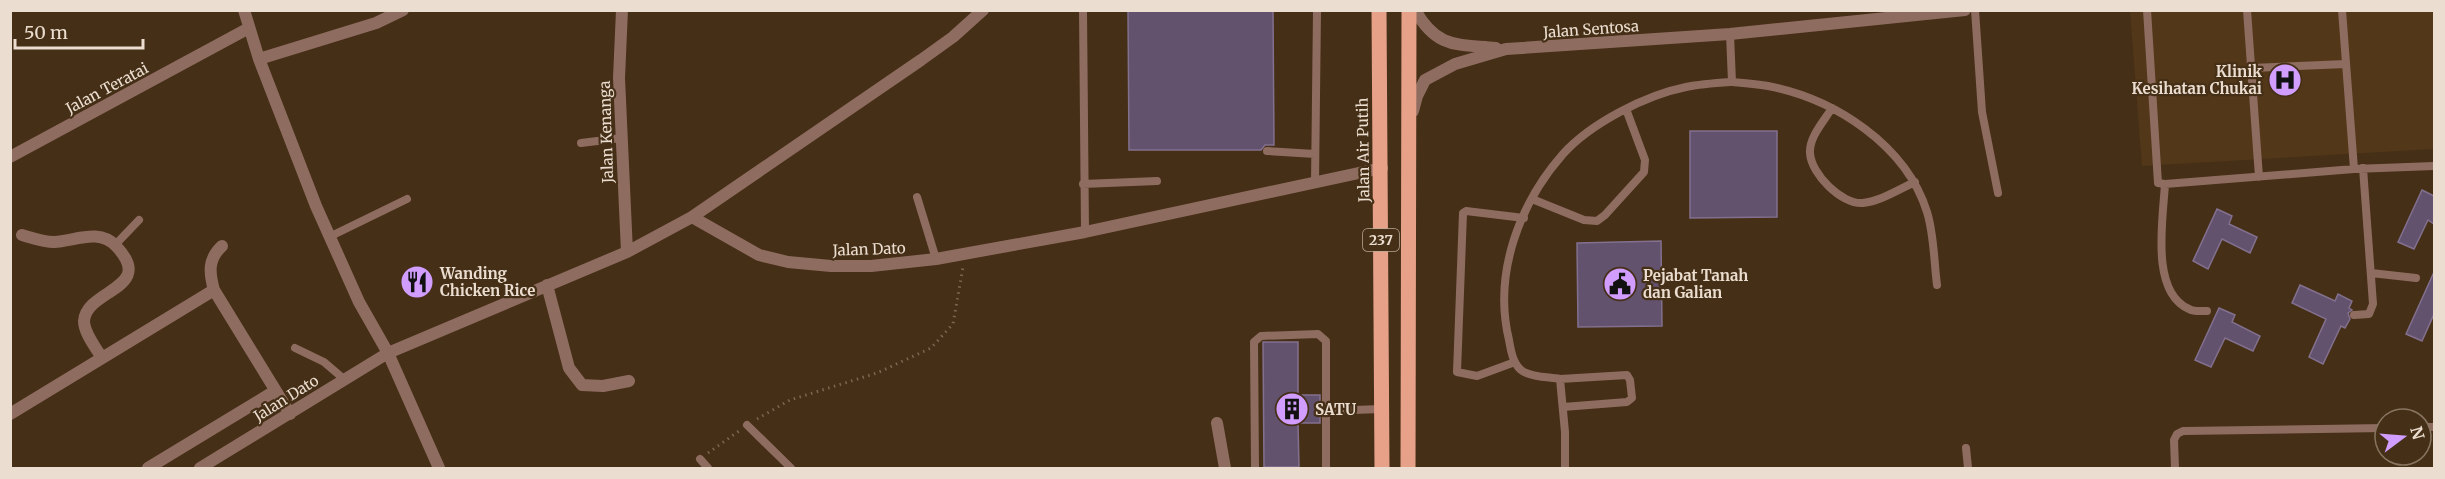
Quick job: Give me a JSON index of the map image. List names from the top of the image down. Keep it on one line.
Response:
{"streets":{"main road":["Jalan Air Putih","237"],"street":["Jalan Sentosa","Jalan Teratai","Jalan Kenanga","Jalan Dato"]},"crossings":[["Jalan Kenanga","Jalan Dato"],["Jalan Air Putih","Jalan Dato"]],"places":{"hospital":["Klinik Kesihatan Chukai"],"restaurant":["Wanding Chicken Rice"],"public building":["Pejabat Tanah dan Galian"],"building":["SATU"]},"scale_bar":"50 m","north":"right"}
